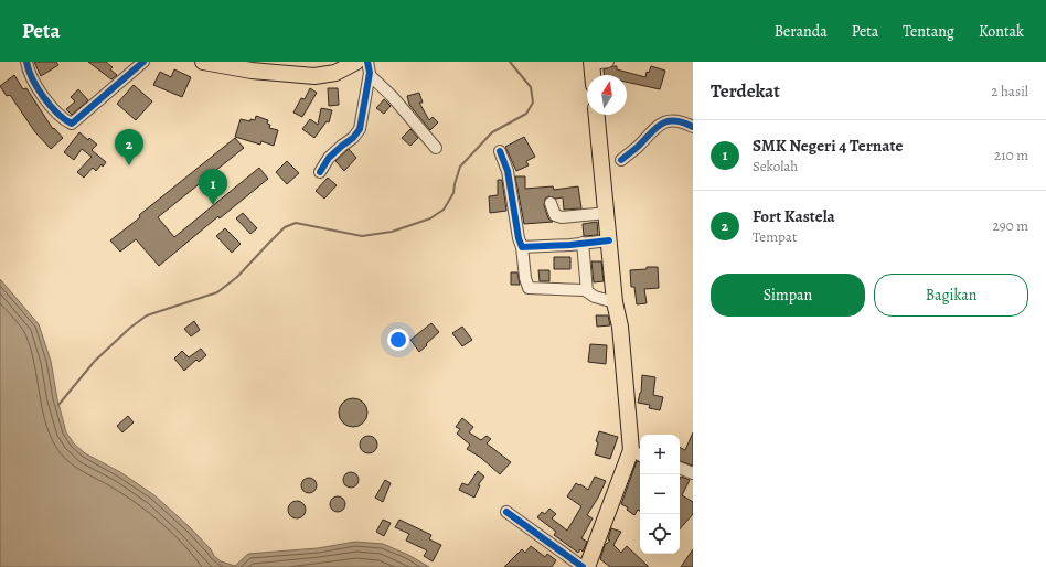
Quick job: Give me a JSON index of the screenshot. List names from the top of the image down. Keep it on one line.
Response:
{"north":"top","page":{"header":"Peta","nav":["Beranda","Peta","Tentang","Kontak"],"heading":["Terdekat","2 hasil"],"list":[{"mark":"1","name":"SMK Negeri 4 Ternate","note":"Sekolah","value":"210 m"},{"mark":"2","name":"Fort Kastela","note":"Tempat","value":"290 m"}],"pins":["2","1"],"buttons":["Simpan","Bagikan"],"map_buttons":["+","−"]}}
